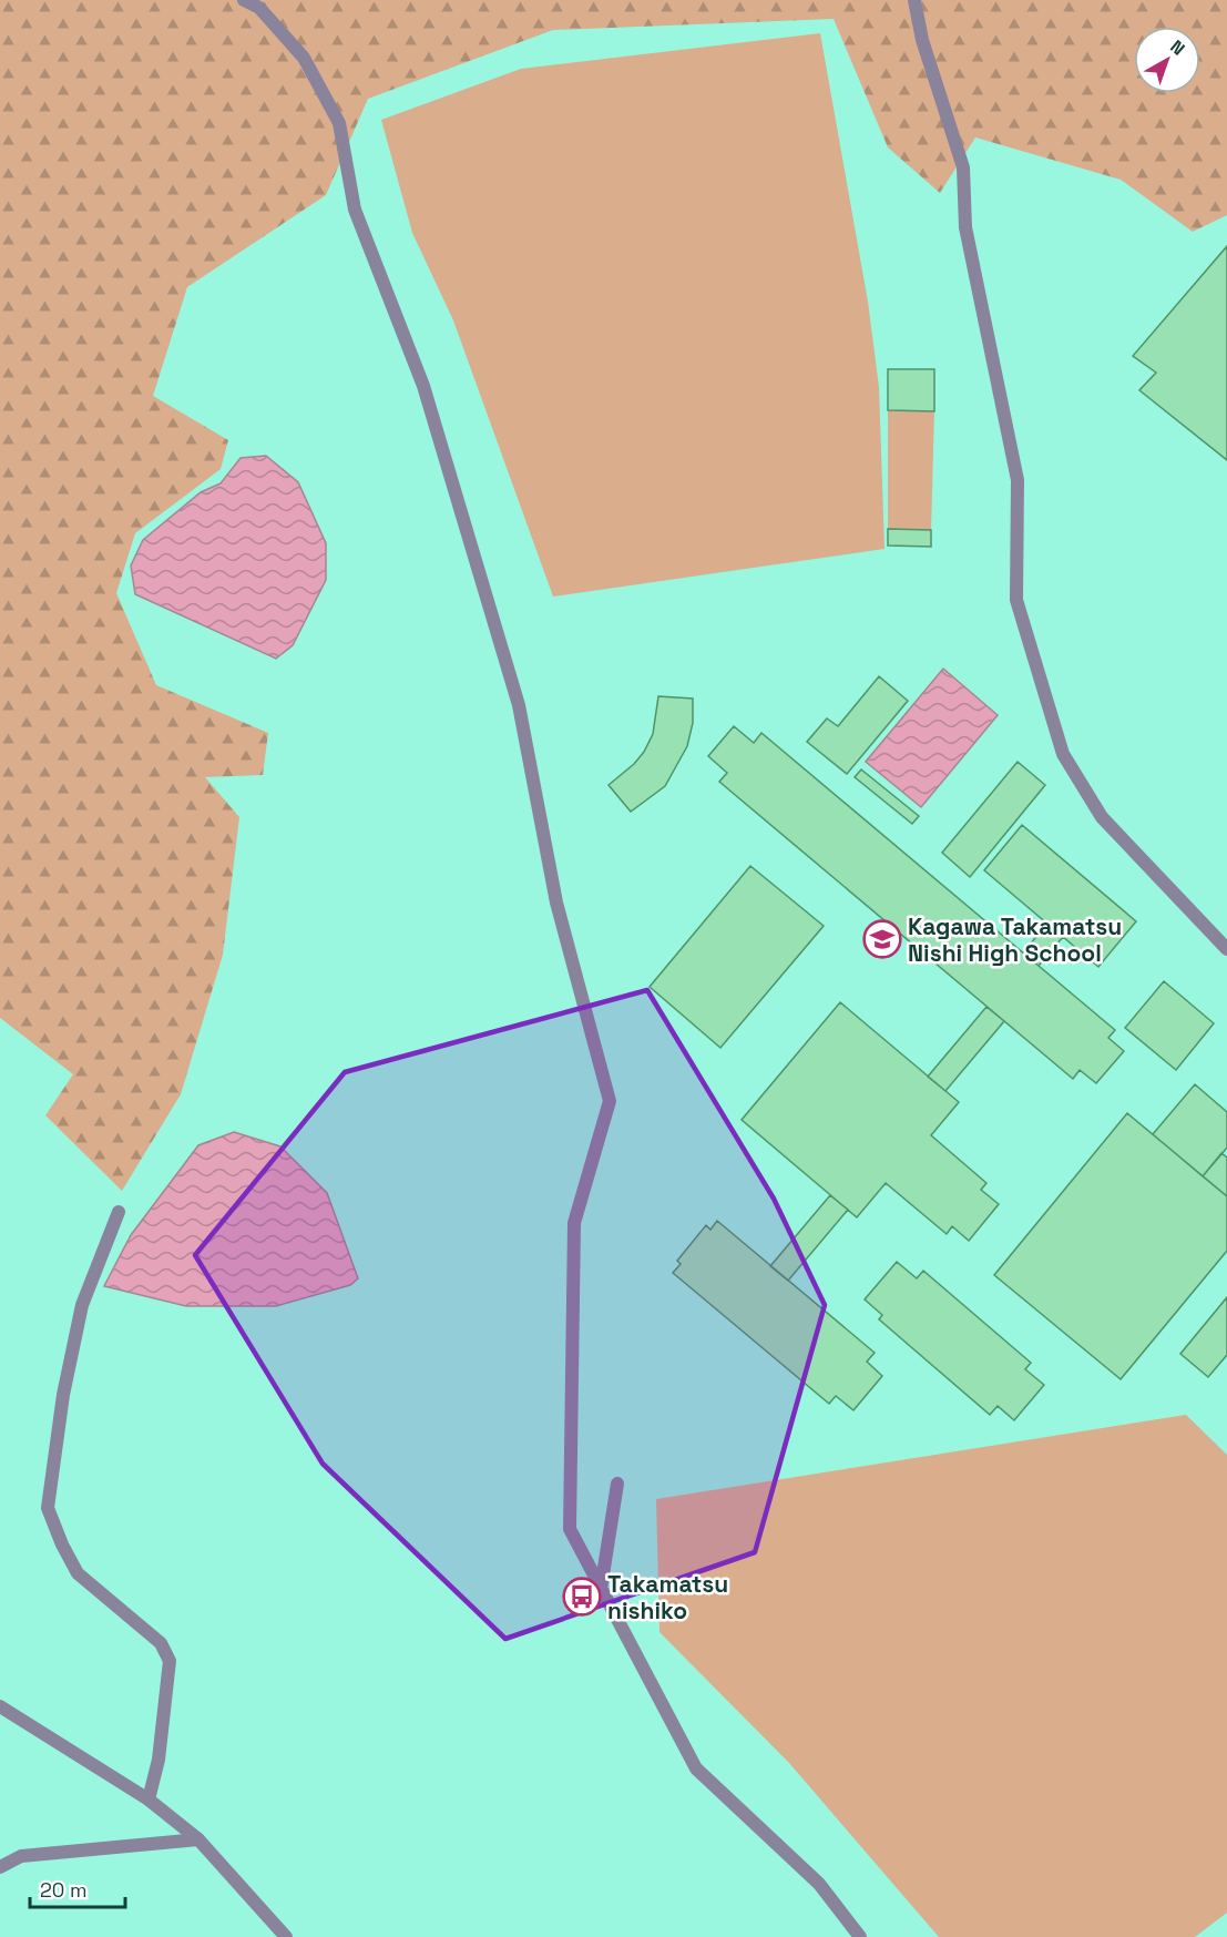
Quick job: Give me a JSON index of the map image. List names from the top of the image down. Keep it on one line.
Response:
{"places":{"school or university":["Kagawa Takamatsu Nishi High School"],"bus stop":["Takamatsu nishiko"]},"scale_bar":"20 m","north":"top right"}
